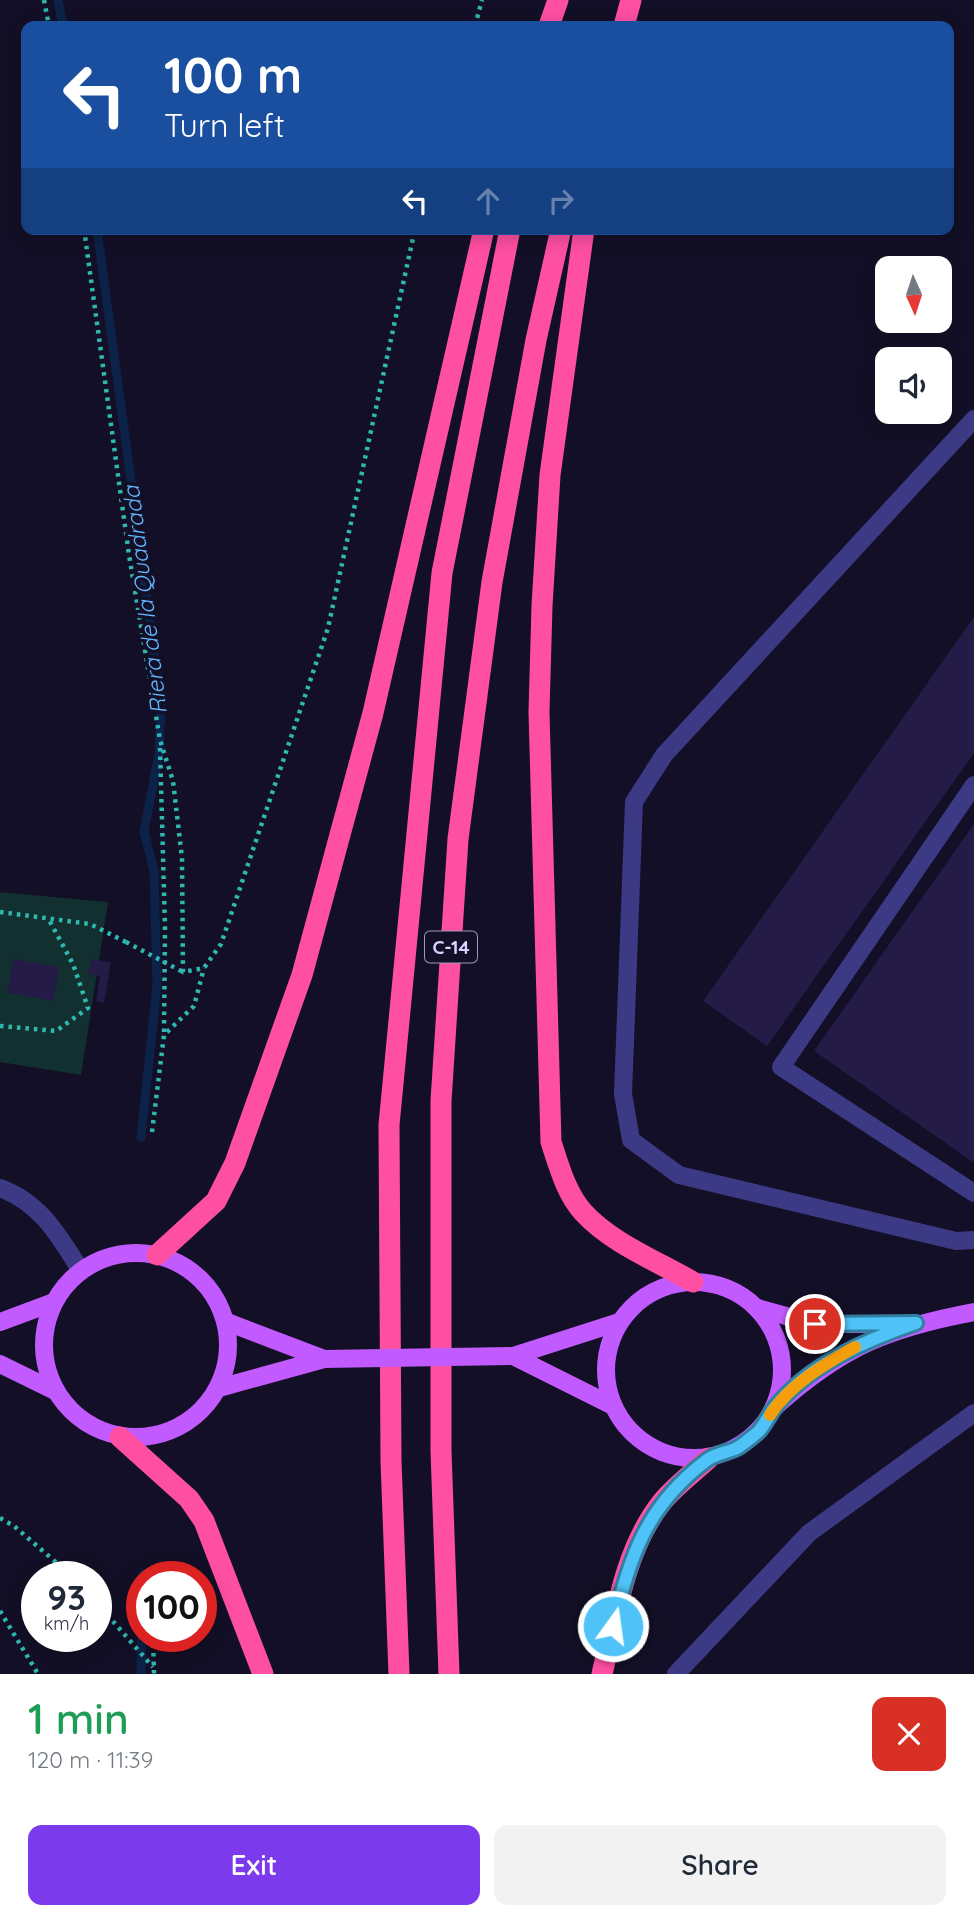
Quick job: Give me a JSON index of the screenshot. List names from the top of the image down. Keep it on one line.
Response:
{"streets":{"highway":["C-14"]},"water":["Riera de la Quadrada"],"north":"bottom","page":{"turn":["100 m","Turn left"],"speed":"93 km/h","limit":"100","heading":["1 min","120 m · 11:39"],"buttons":["Exit","Share"]}}
